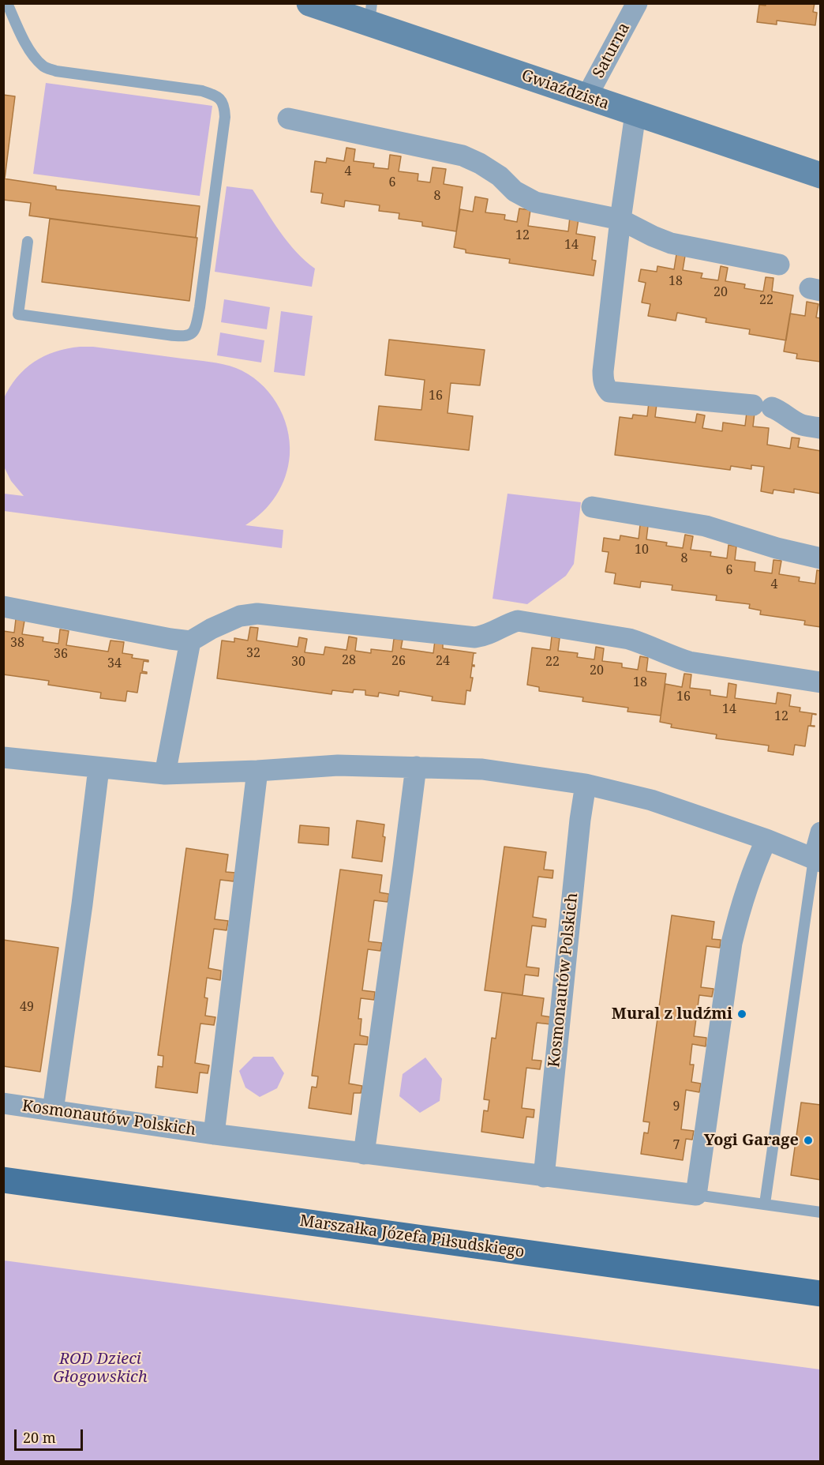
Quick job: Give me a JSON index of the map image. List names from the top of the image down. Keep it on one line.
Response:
{"streets":{"main road":["Marszałka Józefa Piłsudskiego"],"street":["Saturna","Gwiaździsta","Kosmonautów Polskich"]},"crossings":[["Saturna","Gwiaździsta"]],"parks":["ROD Dzieci Głogowskich"],"places":["Mural z ludźmi","Yogi Garage"],"house_numbers":["4","6","8","12","14","18","20","22","16","10","8","6","4","38","32","36","28","26","24","30","22","34","20","18","16","14","12","49","9","7"],"scale_bar":"20 m"}
